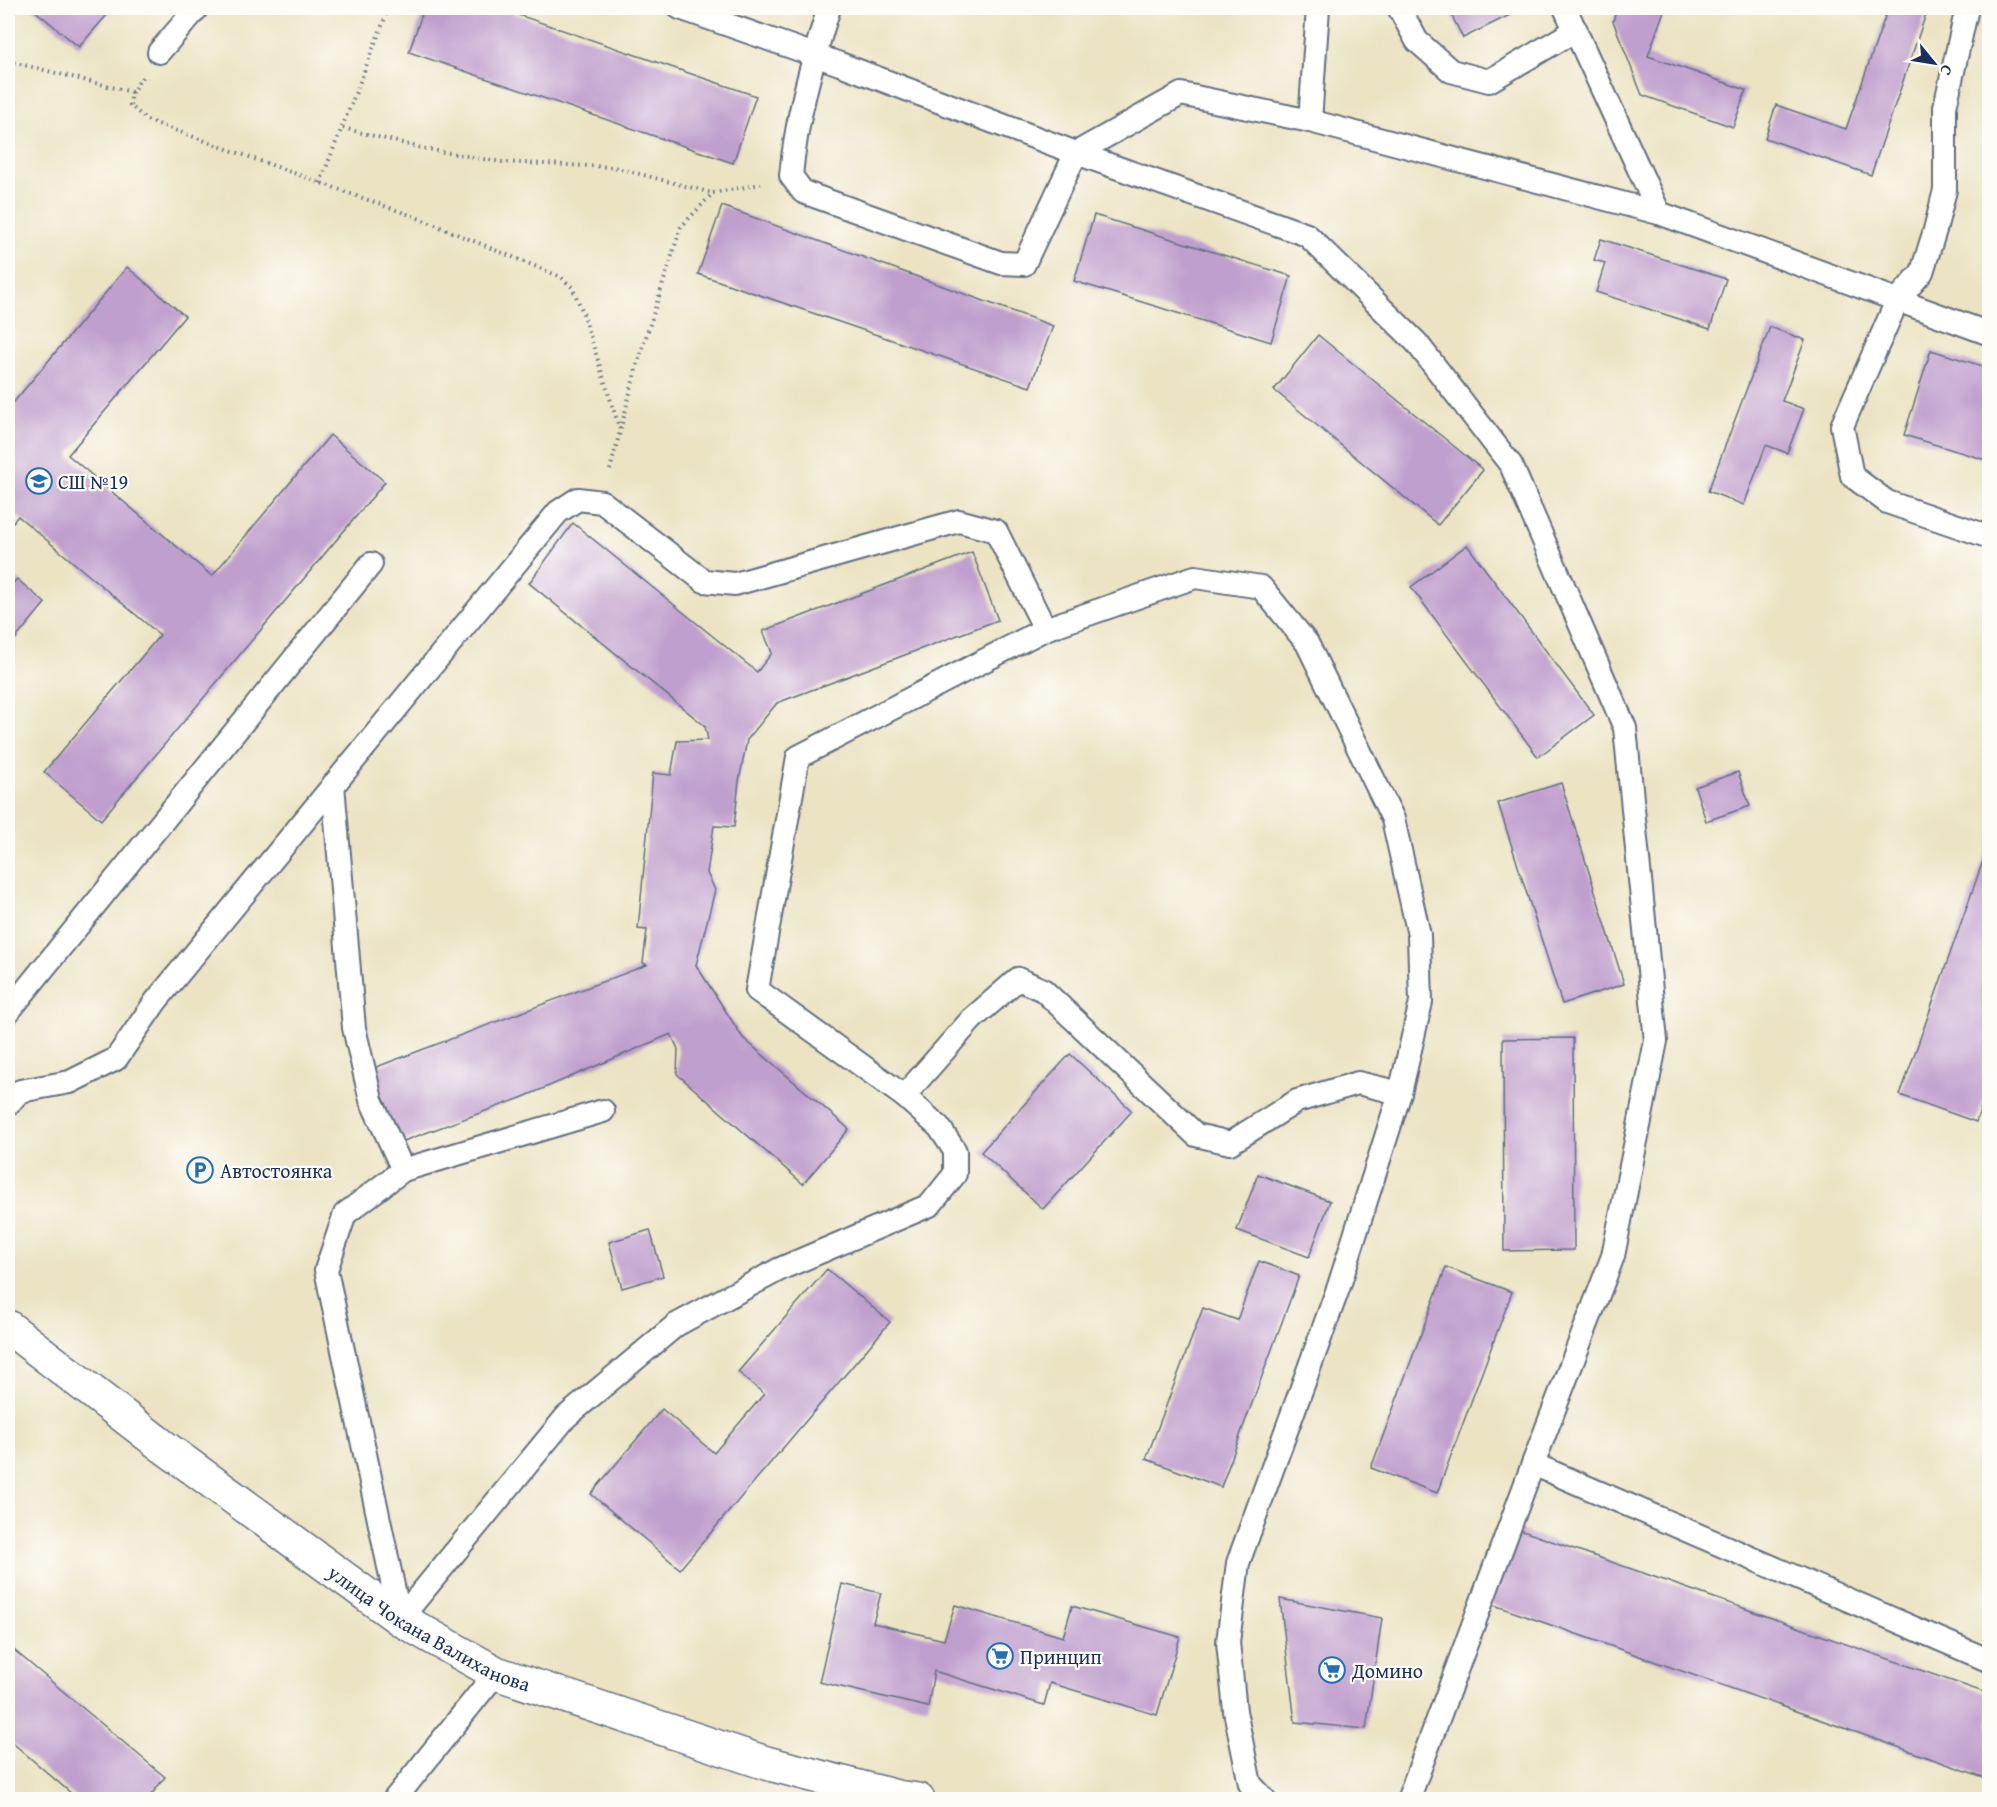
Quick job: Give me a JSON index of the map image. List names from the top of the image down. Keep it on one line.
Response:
{"streets":{"street":["улица Чокана Валиханова"]},"places":{"school or university":["СШ №19"],"parking":["Автостоянка"],"supermarket":["Принцип","Домино"]},"north":"bottom right"}
